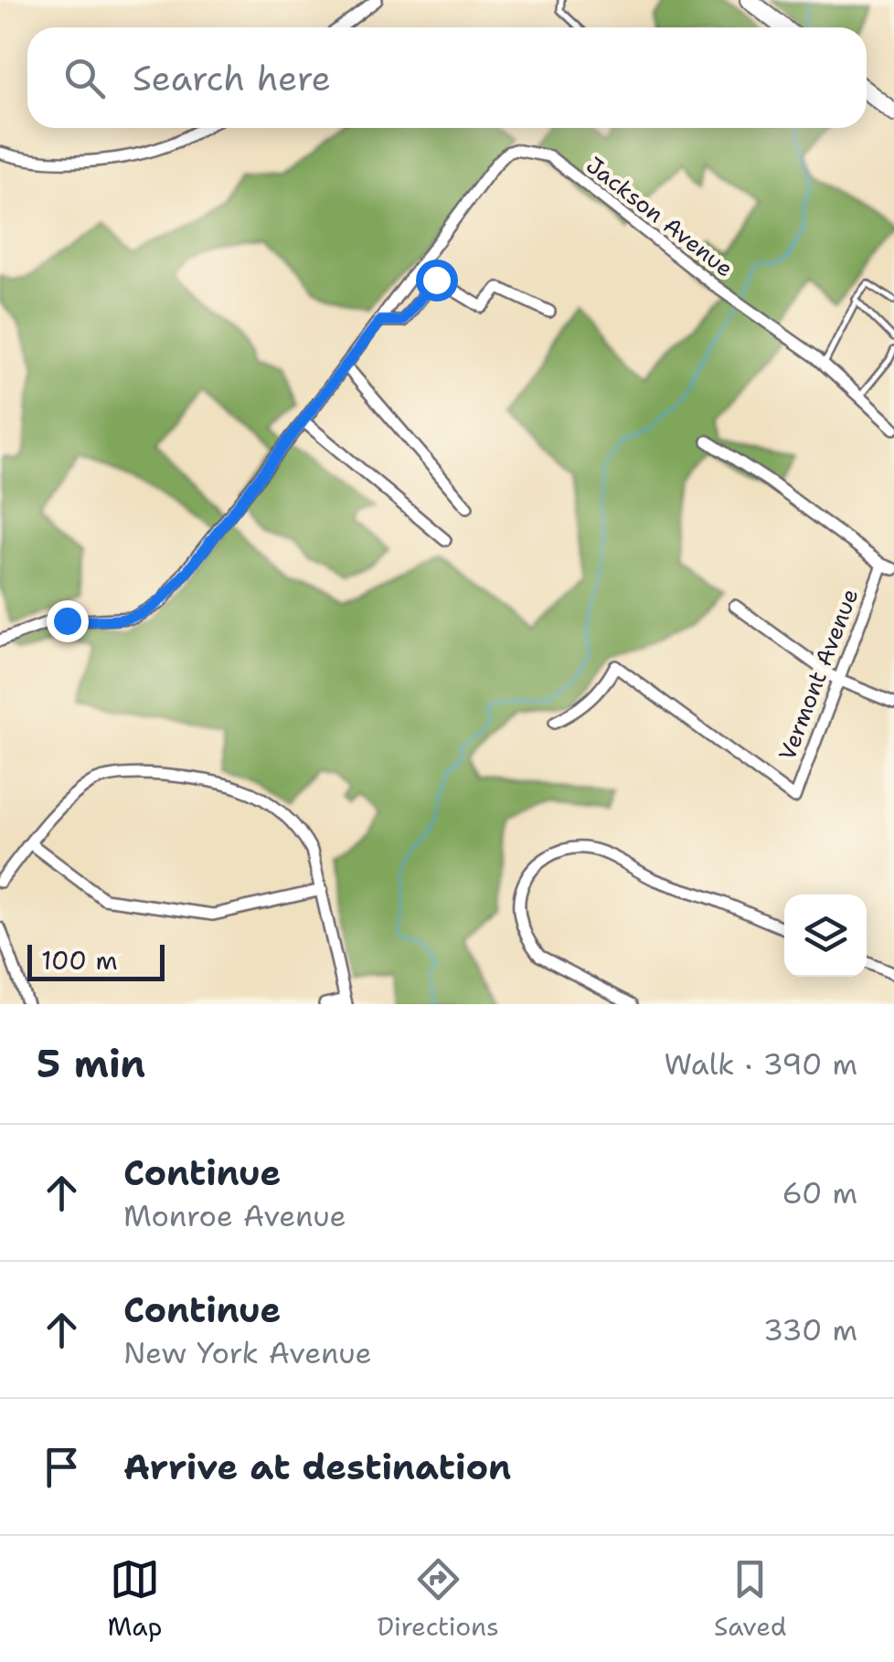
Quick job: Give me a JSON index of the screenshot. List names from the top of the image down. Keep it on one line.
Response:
{"streets":{"street":["Jackson Avenue","Vermont Avenue"]},"scale_bar":"100 m","page":{"search":"Search here","scale":"100 m","heading":["5 min","Walk · 390 m"],"list":[["Continue","Monroe Avenue","60 m"],["Continue","New York Avenue","330 m"],"Arrive at destination"],"nav":["Map","Directions","Saved"]}}
